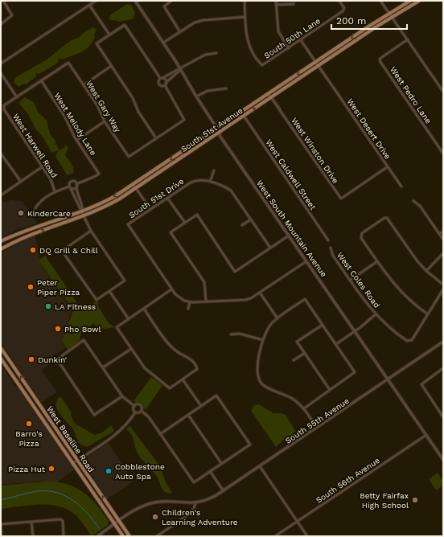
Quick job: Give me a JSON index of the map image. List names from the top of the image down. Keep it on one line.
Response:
{"streets":{"main road":["South 51st Avenue","West Baseline Road"],"street":["South 50th Lane","West Pedro Lane","West Gary Way","West Melody Lane","West Desert Drive","West Harwell Road","West Winston Drive","West Caldwell Street","South 51st Drive","West South Mountain Avenue","West Coles Road","South 55th Avenue","South 56th Avenue"]},"crossings":[["South 50th Lane","West Desert Drive"],["West Gary Way","West Melody Lane"],["West Desert Drive","South 51st Avenue"],["West Desert Drive","West Winston Drive"],["South 51st Avenue","West Winston Drive"],["South 51st Avenue","West Caldwell Street"],["South 51st Avenue","West South Mountain Avenue"],["West South Mountain Avenue","South 55th Avenue"],["West South Mountain Avenue","South 56th Avenue"],["South 55th Avenue","West Baseline Road"]],"places":["KinderCare","DQ Grill & Chill","Peter Piper Pizza","LA Fitness","Pho Bowl","Dunkin'","Barro's Pizza","Pizza Hut","Cobblestone Auto Spa","Betty Fairfax High School","Children's Learning Adventure"],"scale_bar":"200 m"}
